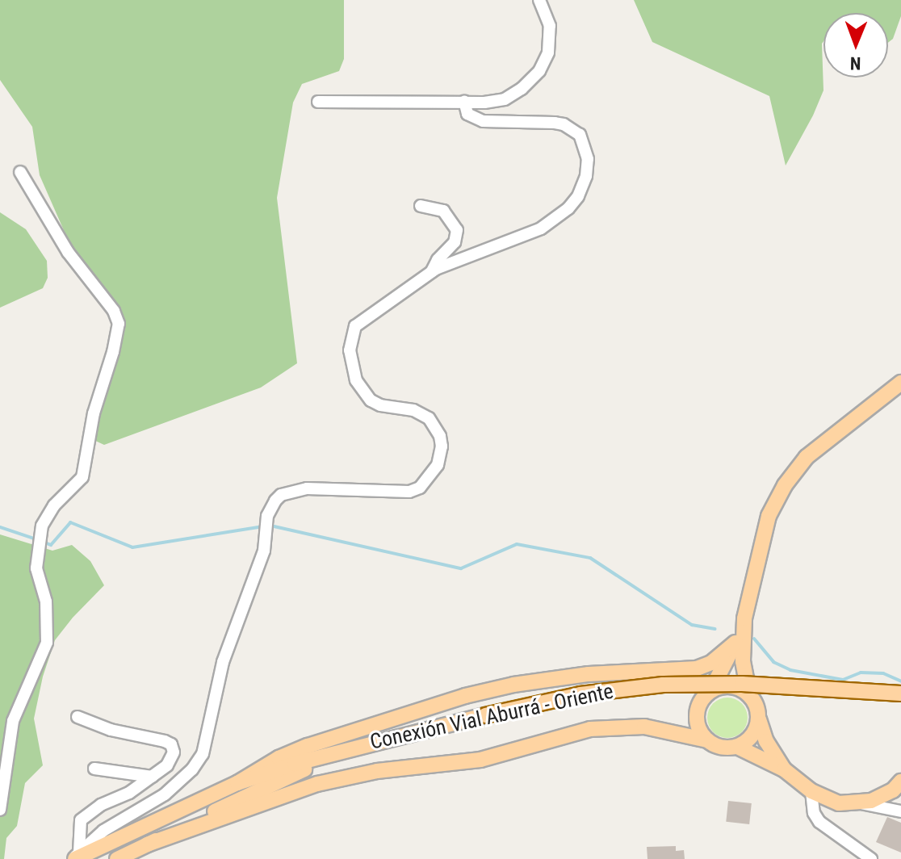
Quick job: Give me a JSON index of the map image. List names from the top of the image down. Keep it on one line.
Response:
{"streets":{"main road":["Conexión Vial Aburrá - Oriente"]},"north":"bottom"}
